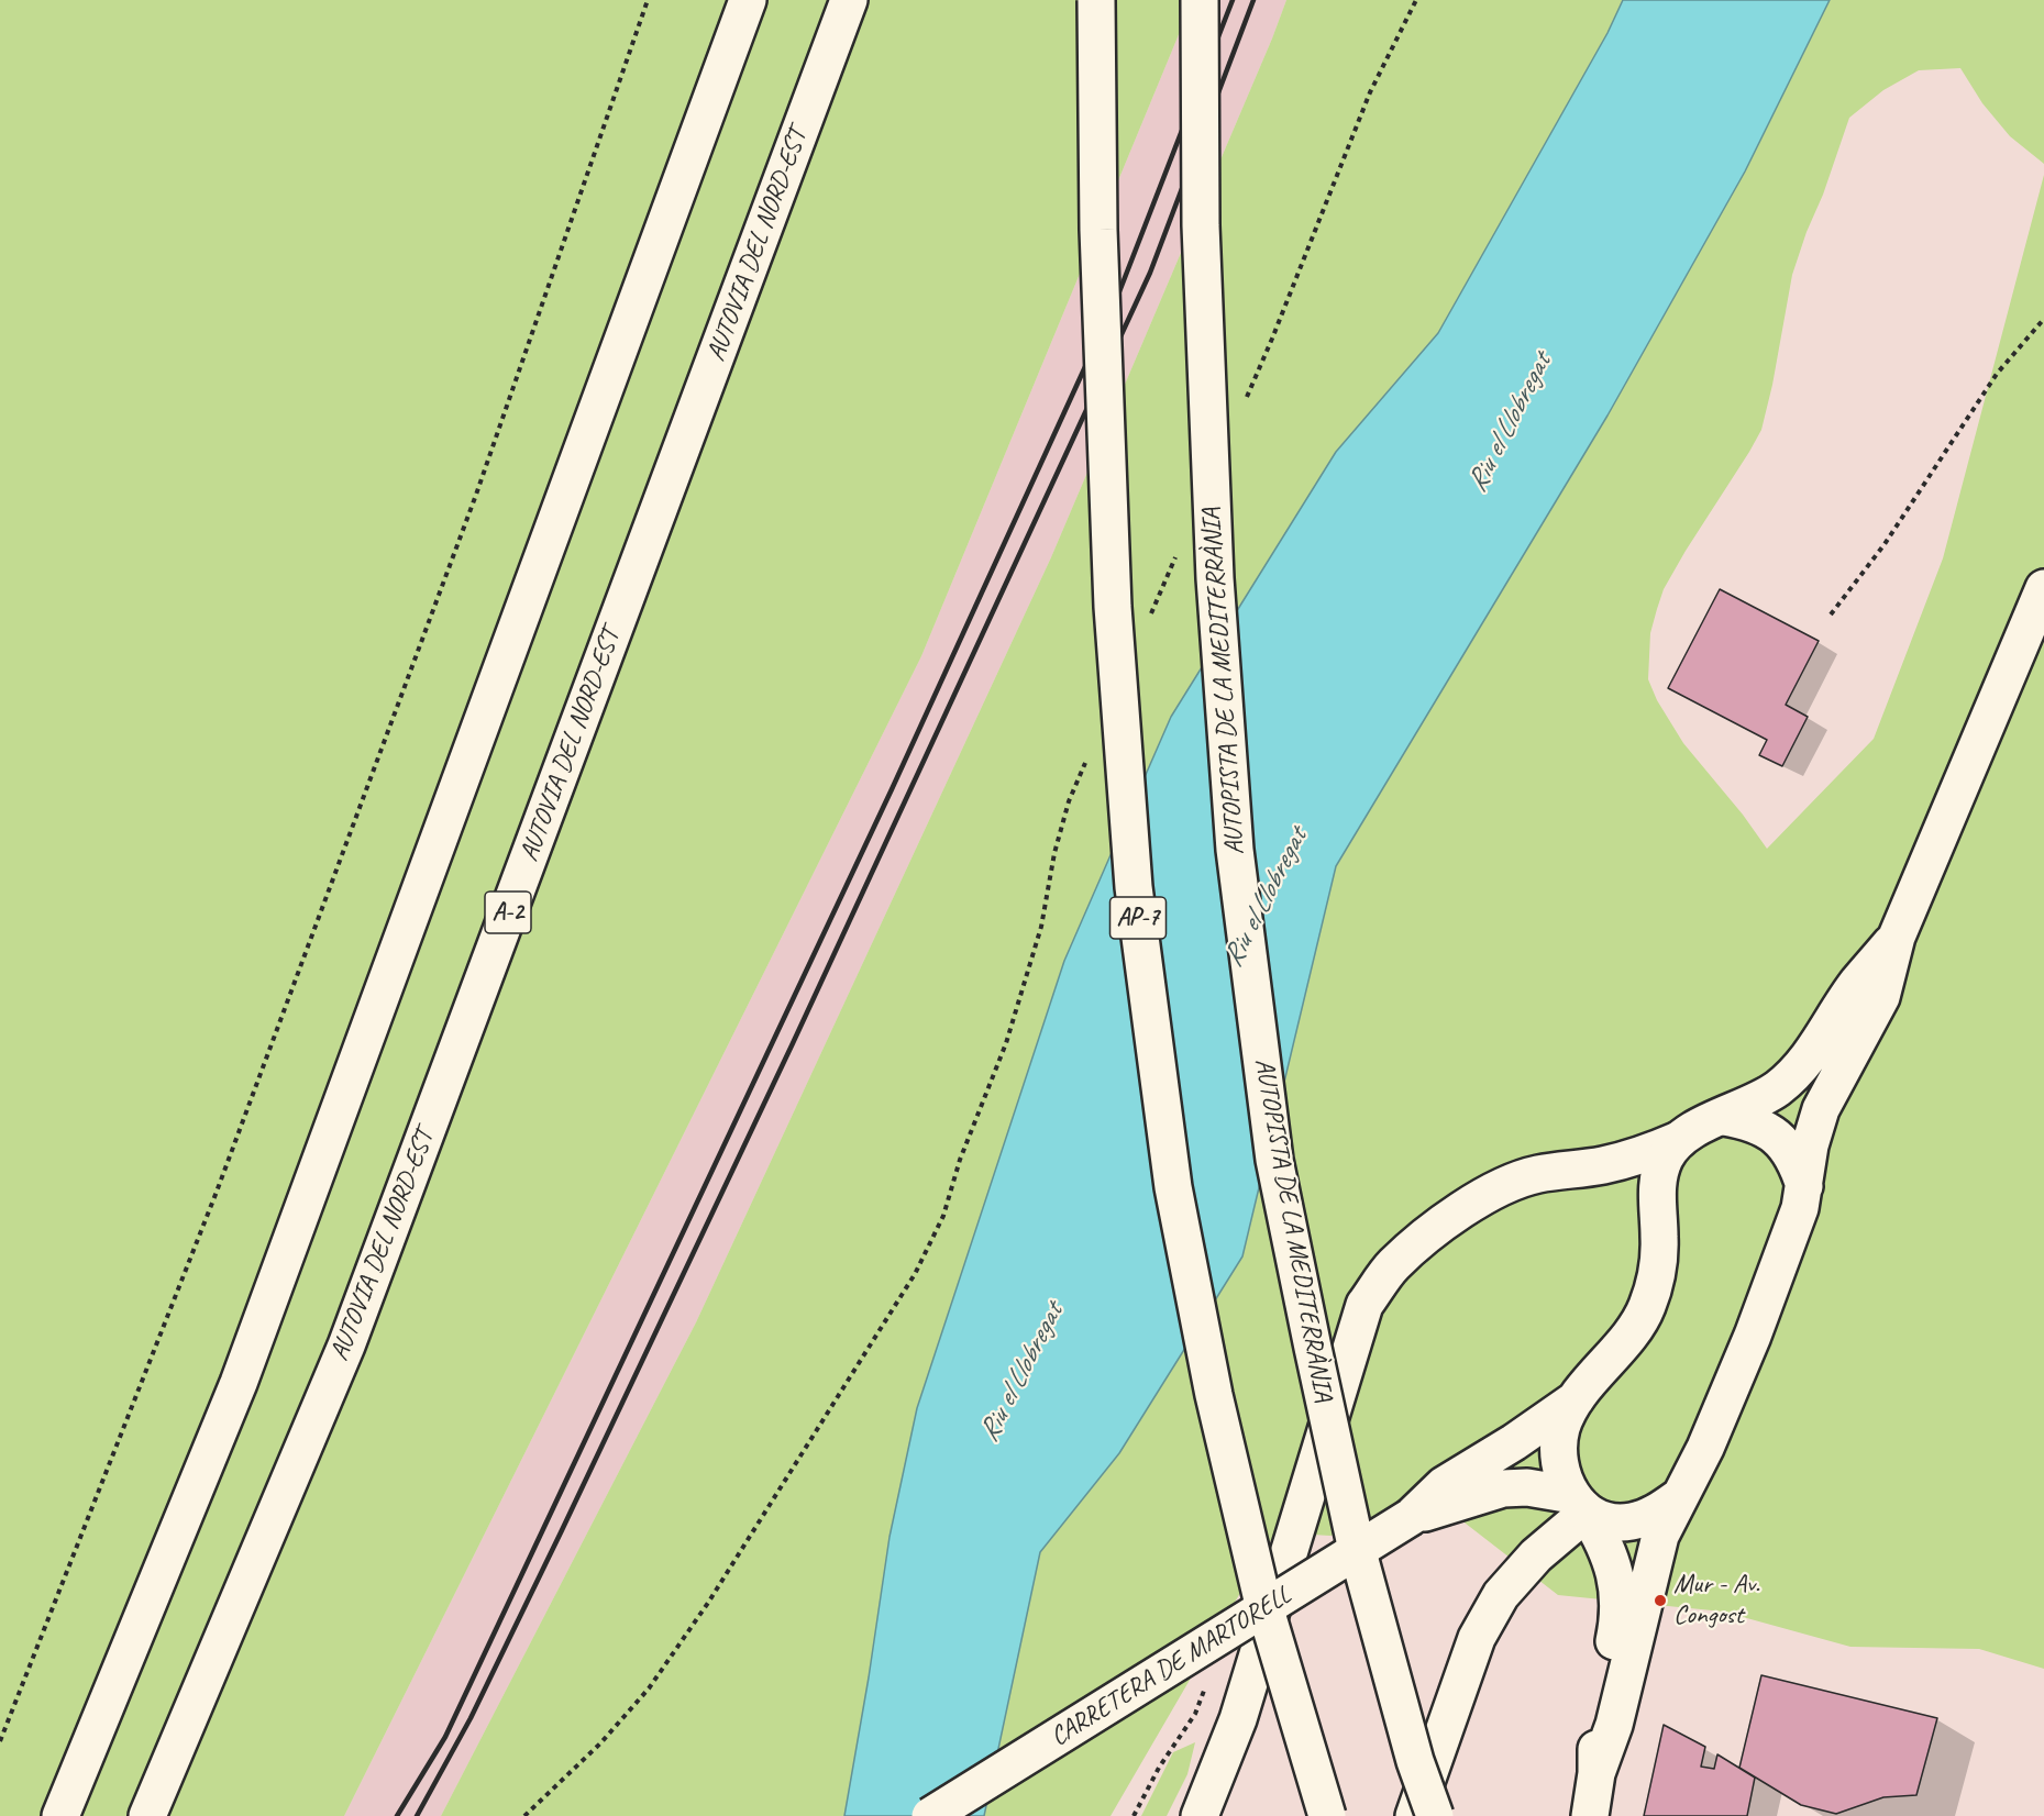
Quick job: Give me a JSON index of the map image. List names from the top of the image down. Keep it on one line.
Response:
{"streets":{"main road":["AUTOVIA DEL NORD-EST","AUTOPISTA DE LA MEDITERRÀNIA","A-2","AP-7","CARRETERA DE MARTORELL"]},"water":["Riu el Llobregat"],"places":["Mur - Av. Congost"]}
